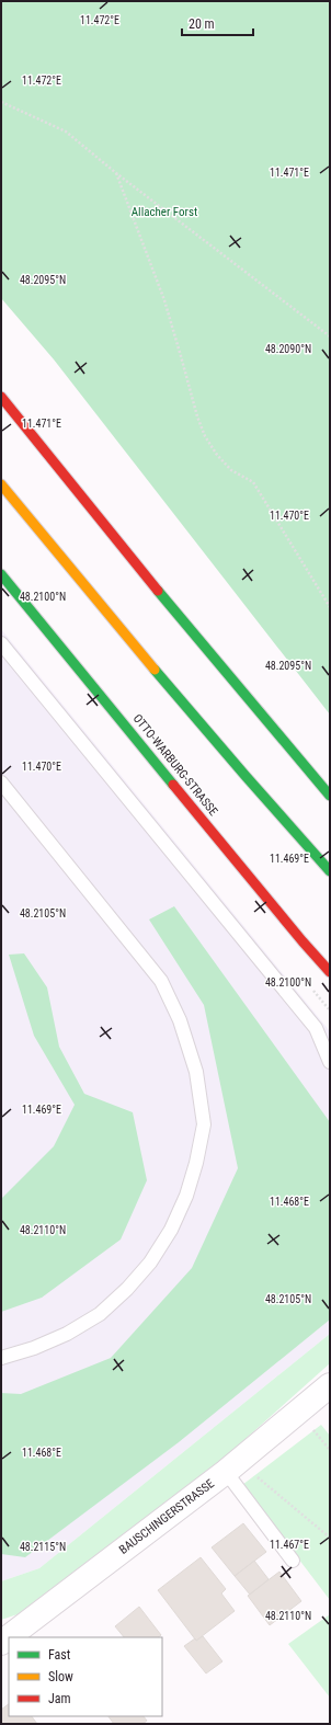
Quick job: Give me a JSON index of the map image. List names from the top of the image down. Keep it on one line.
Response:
{"streets":{"main road":["OTTO-WARBURG-STRASSE"],"street":["BAUSCHINGERSTRASSE"]},"parks":["Allacher Forst"],"legend":["Fast","Slow","Jam"],"scale_bar":"20 m","coordinates":["11.472°E","11.471°E","48.2095°N","48.2090°N","11.470°E","48.2100°N","11.469°E","48.2105°N","11.468°E","48.2110°N","11.467°E","48.2115°N"]}
